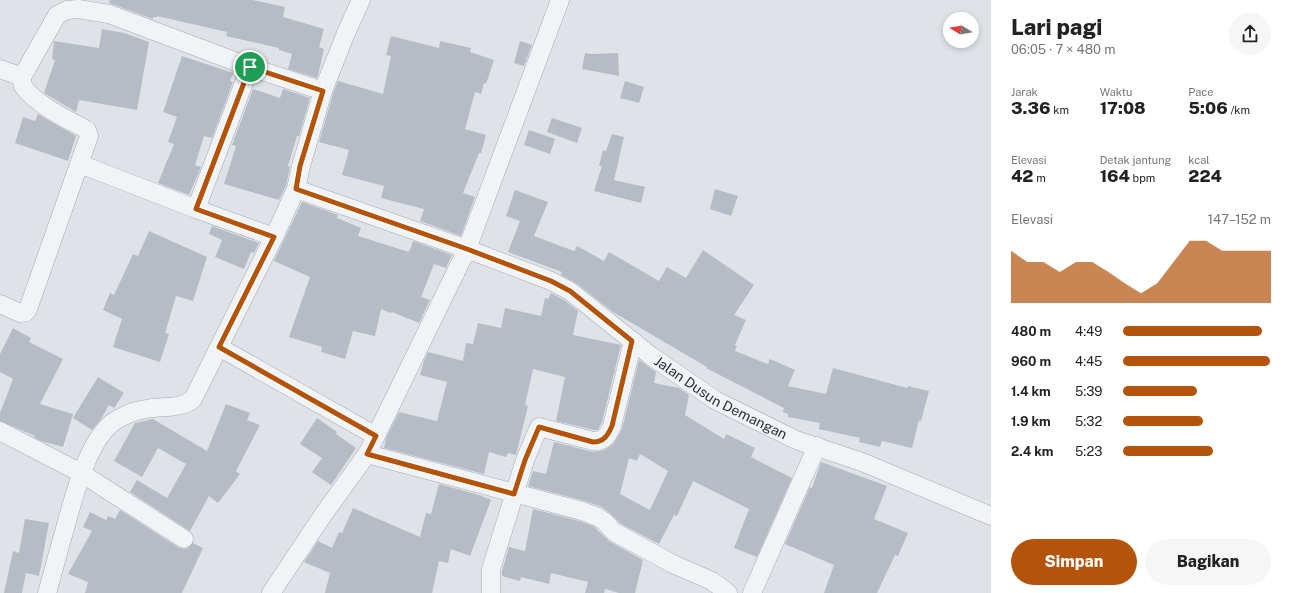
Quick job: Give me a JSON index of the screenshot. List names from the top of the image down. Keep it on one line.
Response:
{"streets":{"street":["Jalan Dusun Demangan"]},"north":"left","page":{"heading":["Lari pagi","06:05 · 7 × 480 m"],"stats":[["Jarak","3.36 km"],["Waktu","17:08"],["Pace","5:06 /km"],["Elevasi","42 m"],["Detak jantung","164 bpm"],["kcal","224"]],"chart":["Elevasi","147–152 m"],"list":[{"name":"480 m","note":"4:49"},{"name":"960 m","note":"4:45"},{"name":"1.4 km","note":"5:39"},{"name":"1.9 km","note":"5:32"},{"name":"2.4 km","note":"5:23"}],"buttons":["Simpan","Bagikan"]}}
